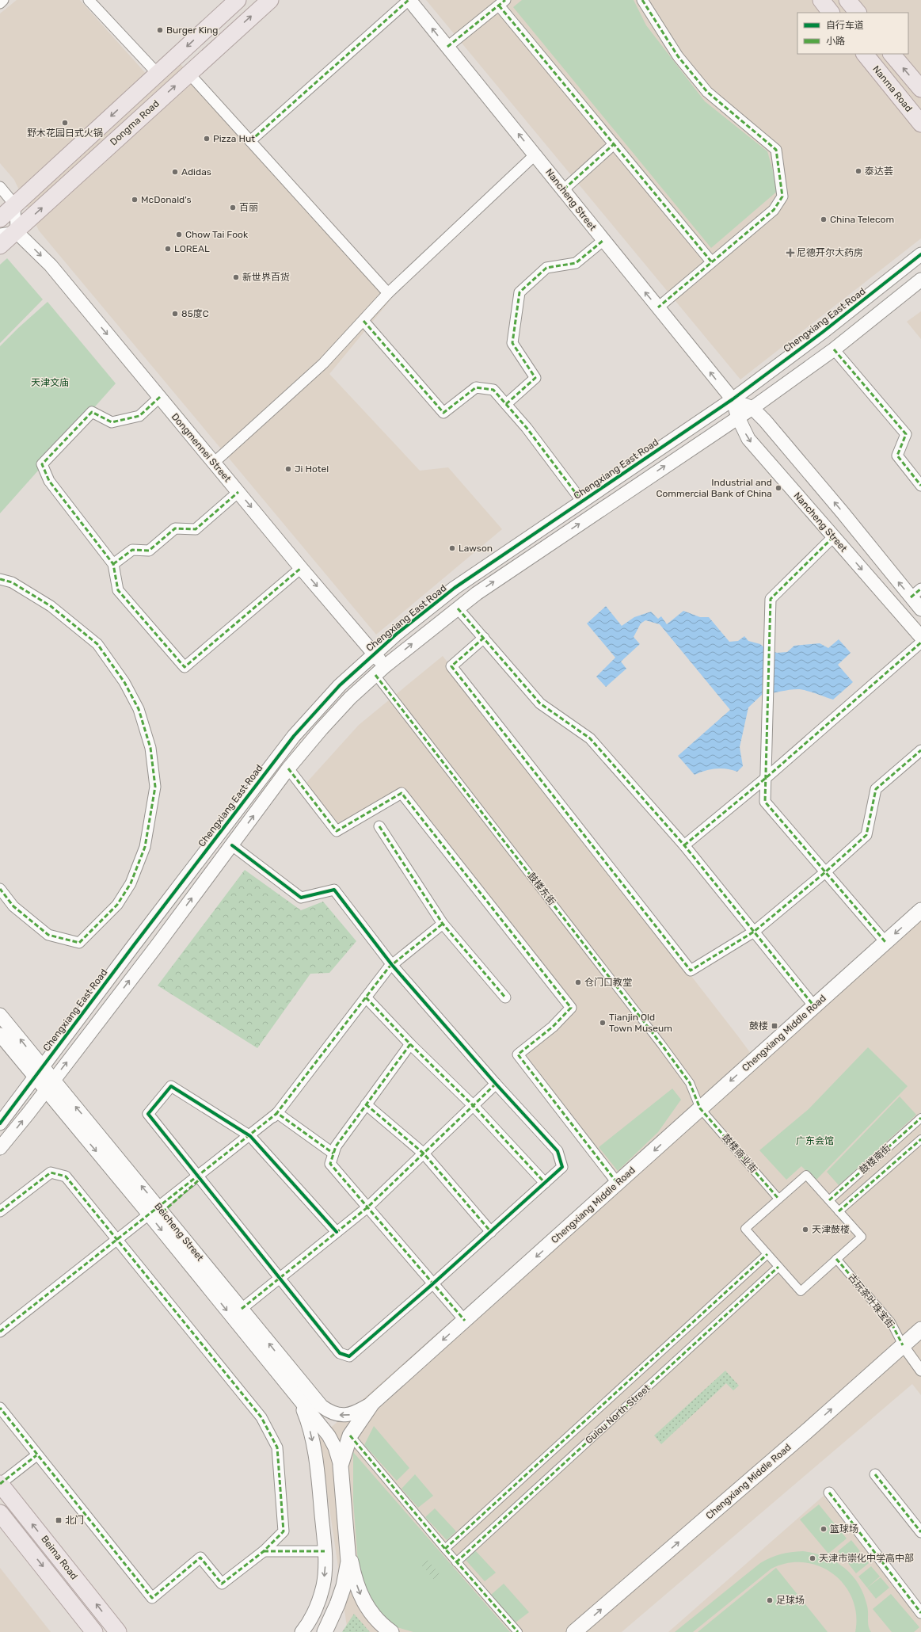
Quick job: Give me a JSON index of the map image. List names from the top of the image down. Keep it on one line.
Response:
{"streets":{"main road":["Nanma Road","Dongma Road","Chengxiang Middle Road","Beima Road"],"street":["Nancheng Street","Chengxiang East Road","Dongmennei Street","鼓楼东街","鼓楼商业街","鼓楼南街","Beicheng Street","古玩茶叶珠宝街","Gulou North Street"]},"crossings":[["Dongma Road","Dongmennei Street"],["Nancheng Street","Chengxiang East Road"],["Chengxiang East Road","Dongmennei Street"],["Chengxiang East Road","Beicheng Street"],["Dongmennei Street","鼓楼东街"],["鼓楼东街","Chengxiang Middle Road"],["鼓楼东街","鼓楼商业街"],["Chengxiang Middle Road","鼓楼商业街"],["Chengxiang Middle Road","Beicheng Street"],["Chengxiang Middle Road","古玩茶叶珠宝街"]],"one_way":["Dongmennei Street"],"parks":["天津文庙","广东会馆"],"places":{"other":["Burger King","野木花园日式火锅","Pizza Hut","泰达荟","Adidas","McDonald's","百丽","China Telecom","Chow Tai Fook","LOREAL","新世界百货","85度C","Ji Hotel","Industrial and Commercial Bank of China","Lawson","仓门口教堂","Tianjin Old Town Museum","天津鼓楼","篮球场","天津市崇化中学高中部","足球场"],"health":["尼德开尔大药房"],"transit":["鼓楼","北门"]},"legend":["自行车道","小路"]}
